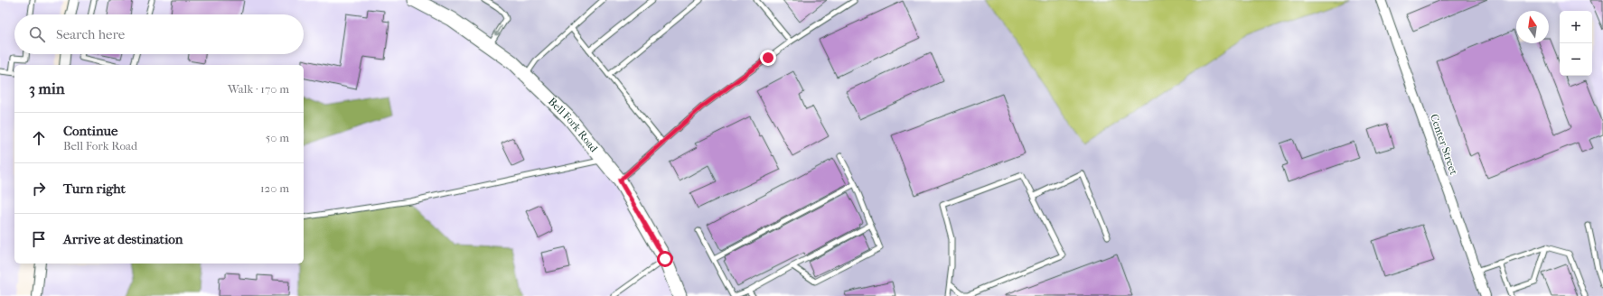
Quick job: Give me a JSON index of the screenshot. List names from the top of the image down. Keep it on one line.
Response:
{"streets":{"main road":["Bell Fork Road"],"street":["Center Street"]},"north":"top","page":{"map_buttons":["+","−"],"search":"Search here","heading":["3 min","Walk · 170 m"],"list":[["Continue","Bell Fork Road","50 m"],["Turn right","120 m"],"Arrive at destination"]}}
